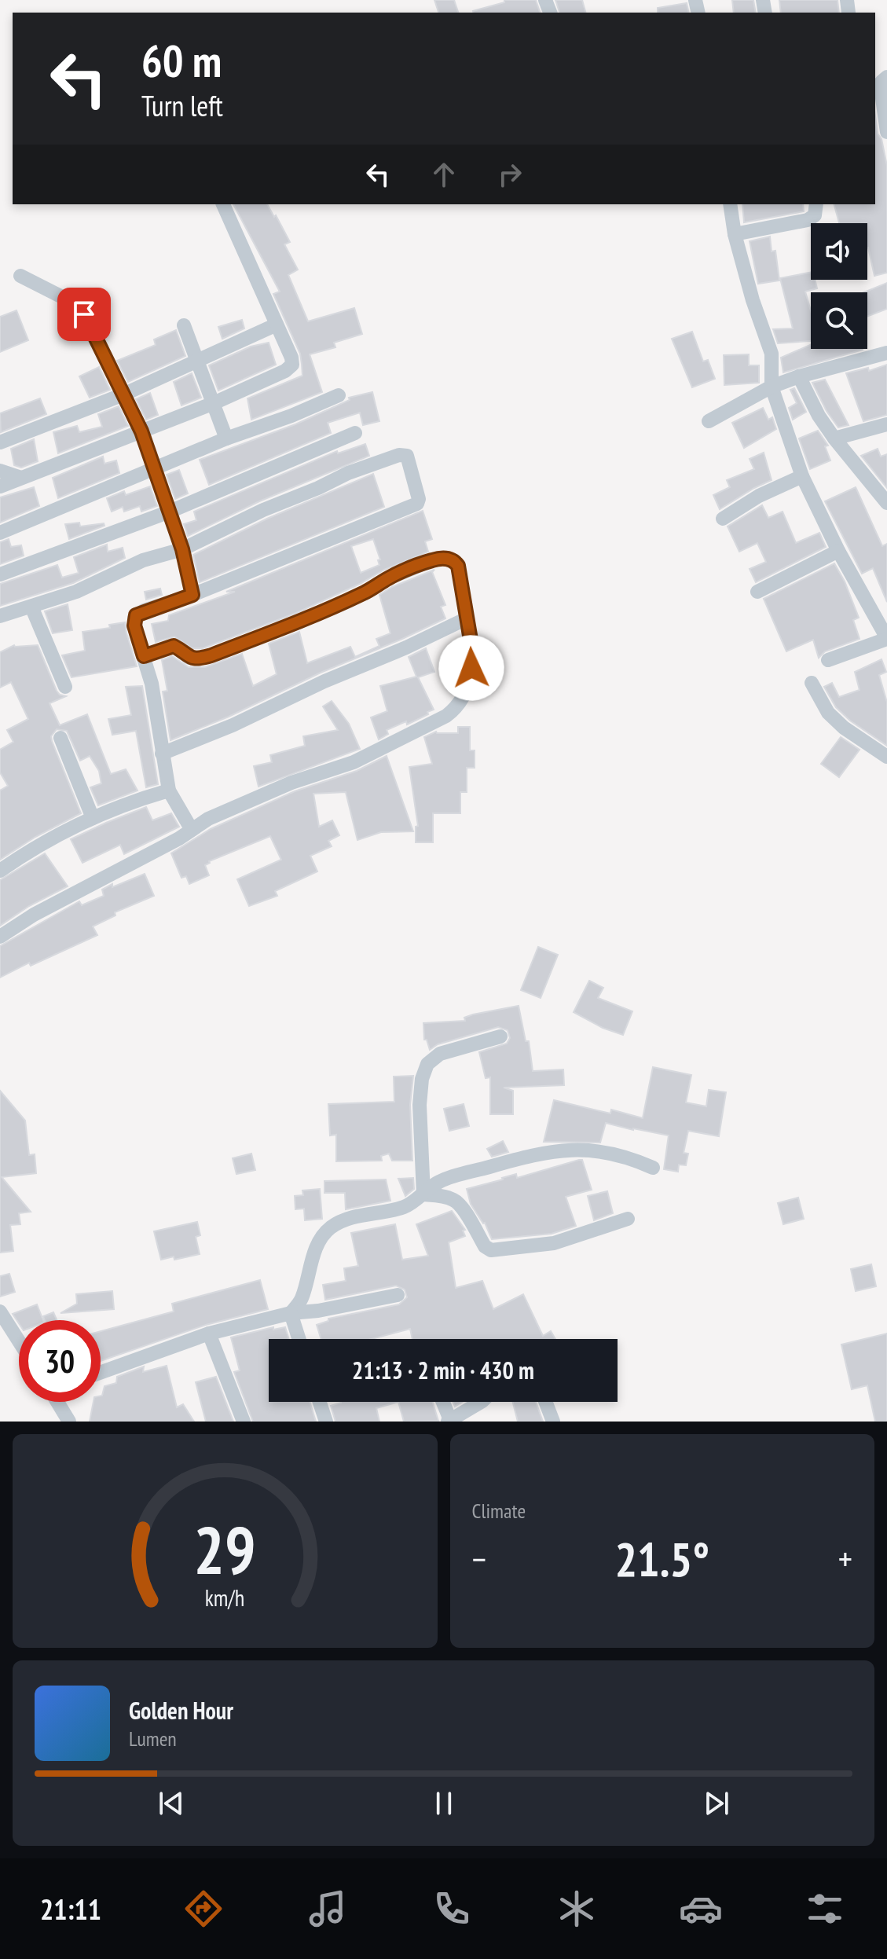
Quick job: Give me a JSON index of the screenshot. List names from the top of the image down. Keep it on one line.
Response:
{"page":{"turn":["60 m","Turn left"],"limit":"30","trip":"21:13 · 2 min · 430 m","tile":"Climate","heat":["−","21.5°","+"],"song":["Golden Hour","Lumen"],"tabs":"21:11","gauge":["29","km/h"]}}
